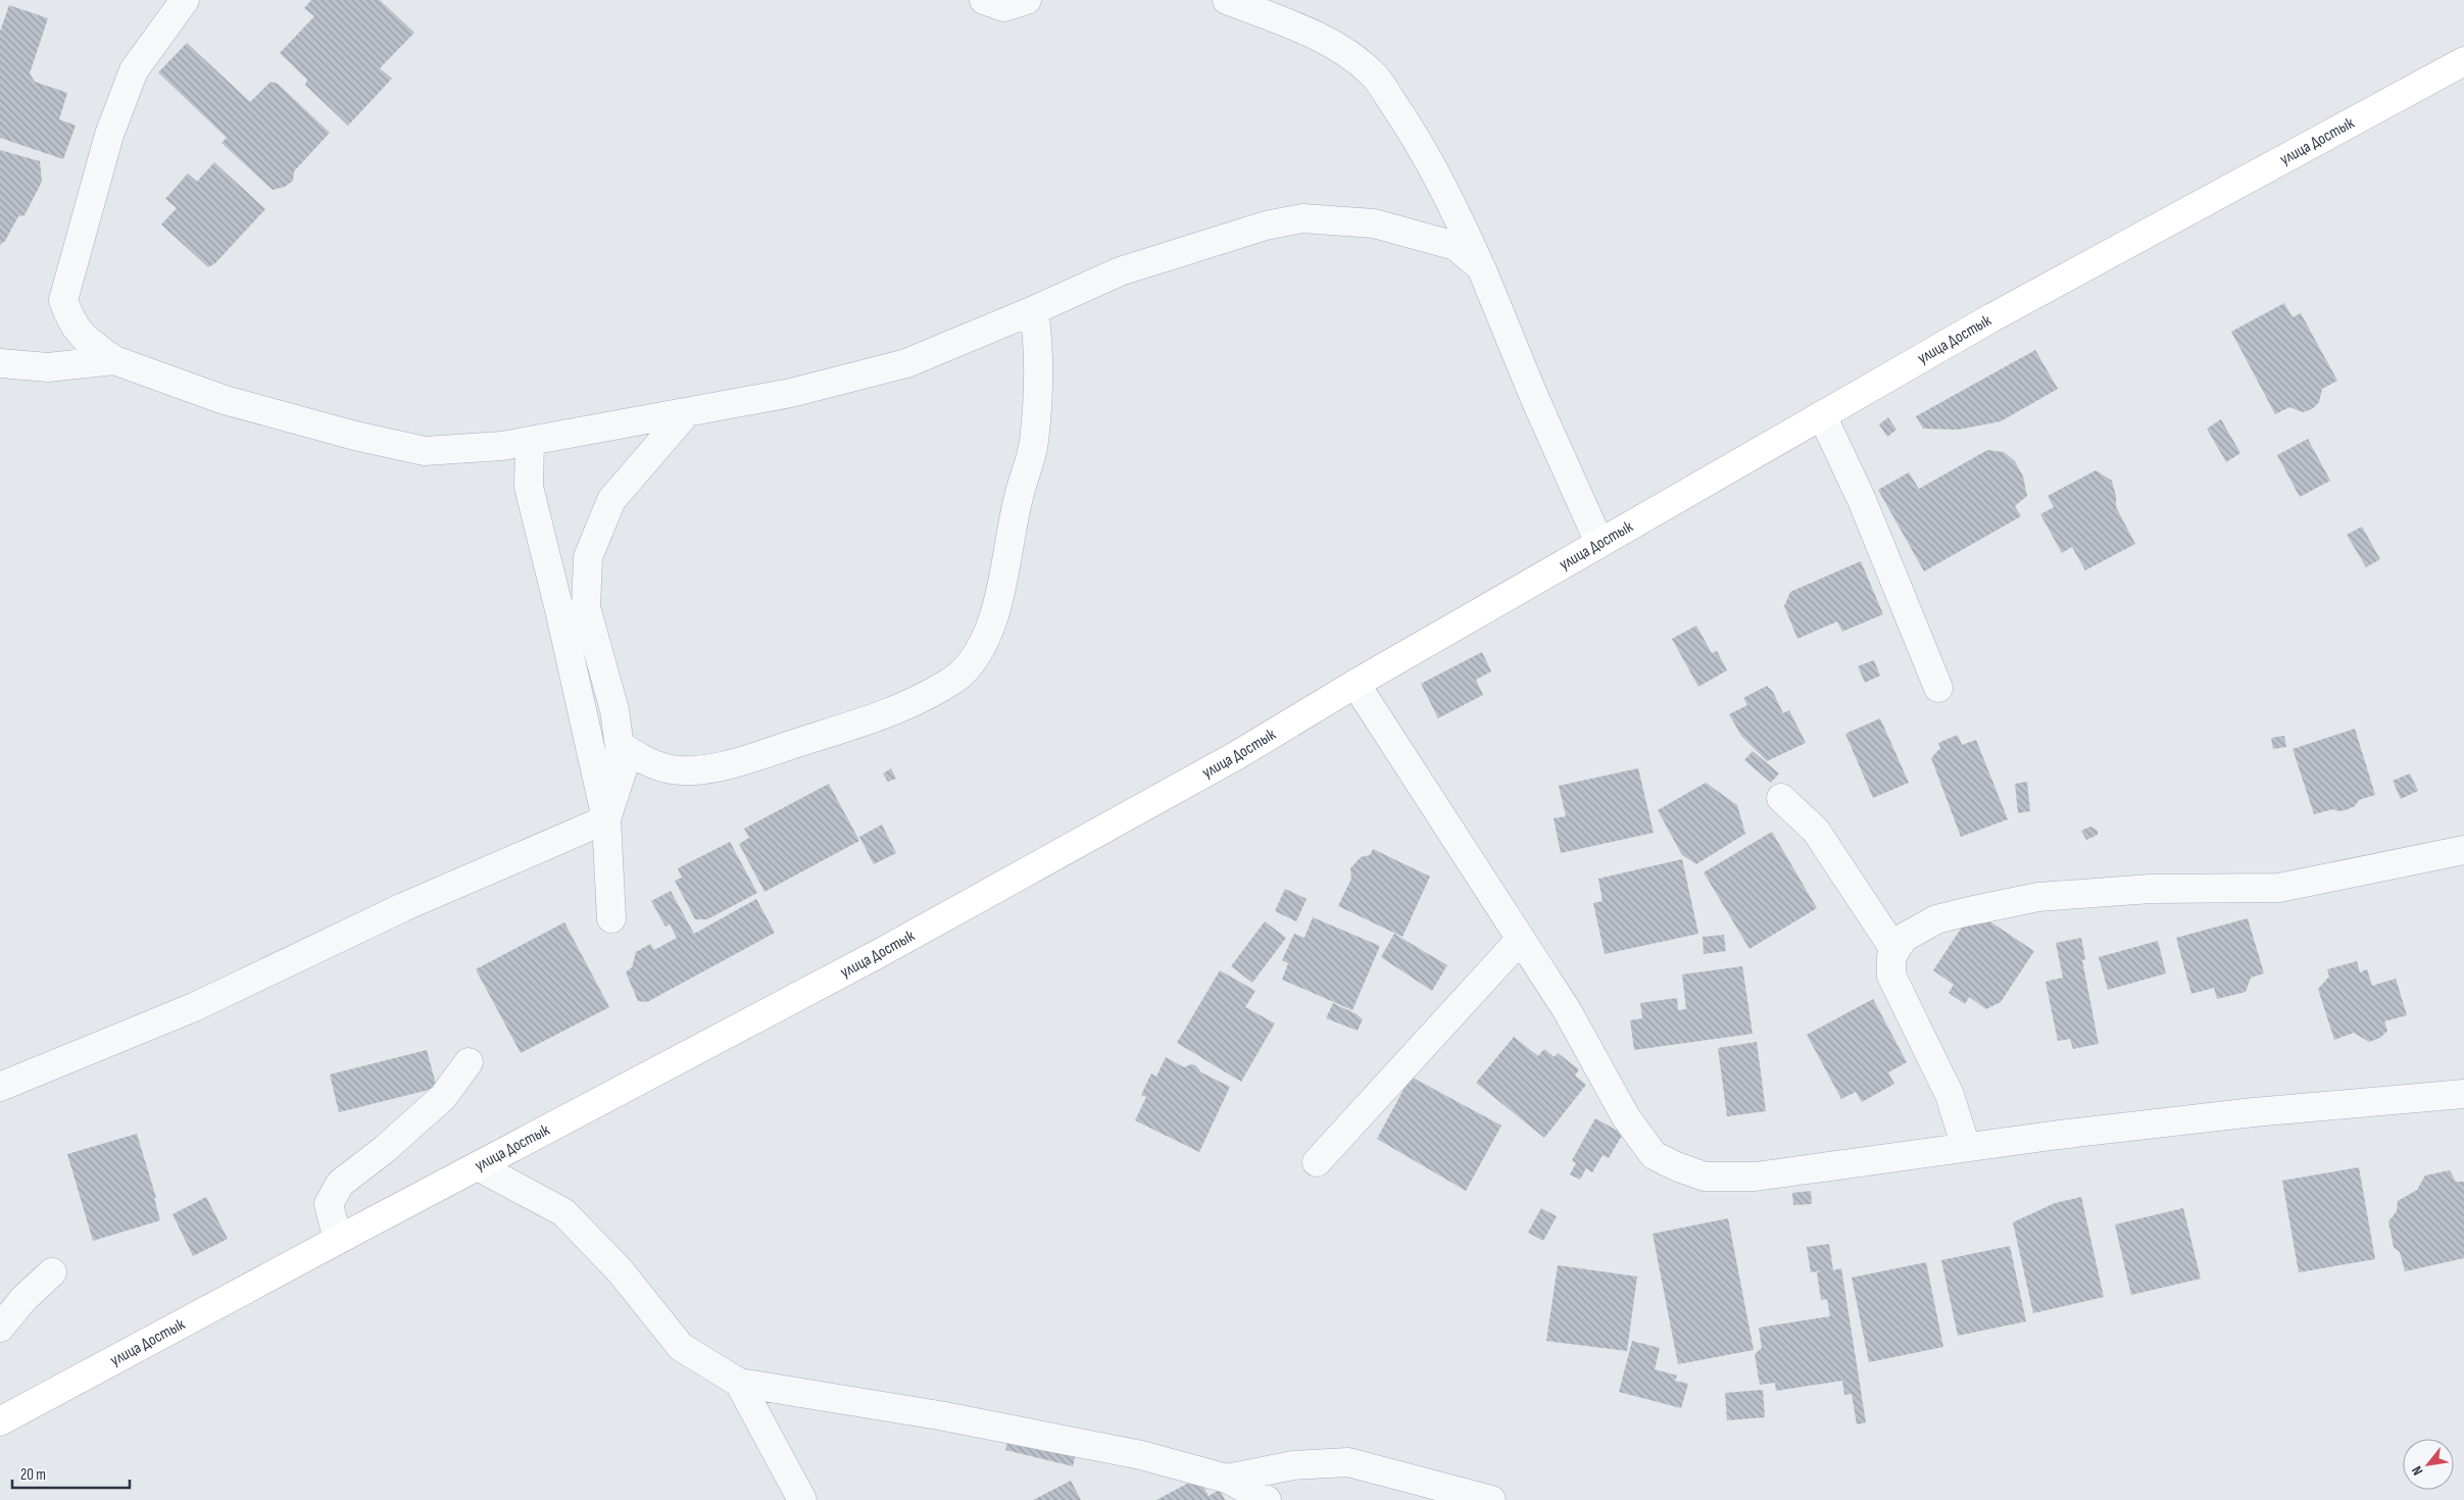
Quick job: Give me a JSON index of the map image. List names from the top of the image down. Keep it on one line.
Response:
{"streets":{"main road":["улица Достык"]},"scale_bar":"20 m","north":"bottom left"}
